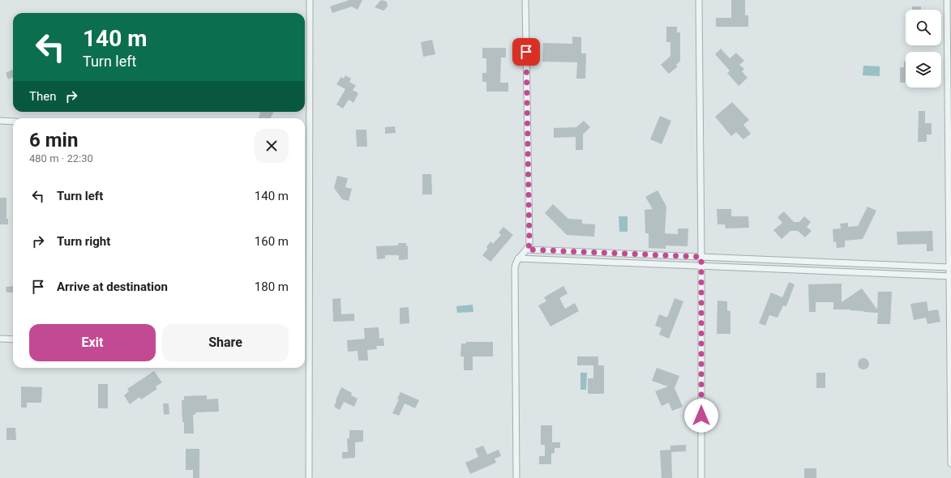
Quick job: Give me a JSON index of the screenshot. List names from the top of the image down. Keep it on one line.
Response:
{"page":{"turn":["140 m","Turn left"],"then":"Then","heading":["6 min","480 m · 22:30"],"list":[{"name":"Turn left","value":"140 m"},{"name":"Turn right","value":"160 m"},{"name":"Arrive at destination","value":"180 m"}],"buttons":["Exit","Share"]}}
